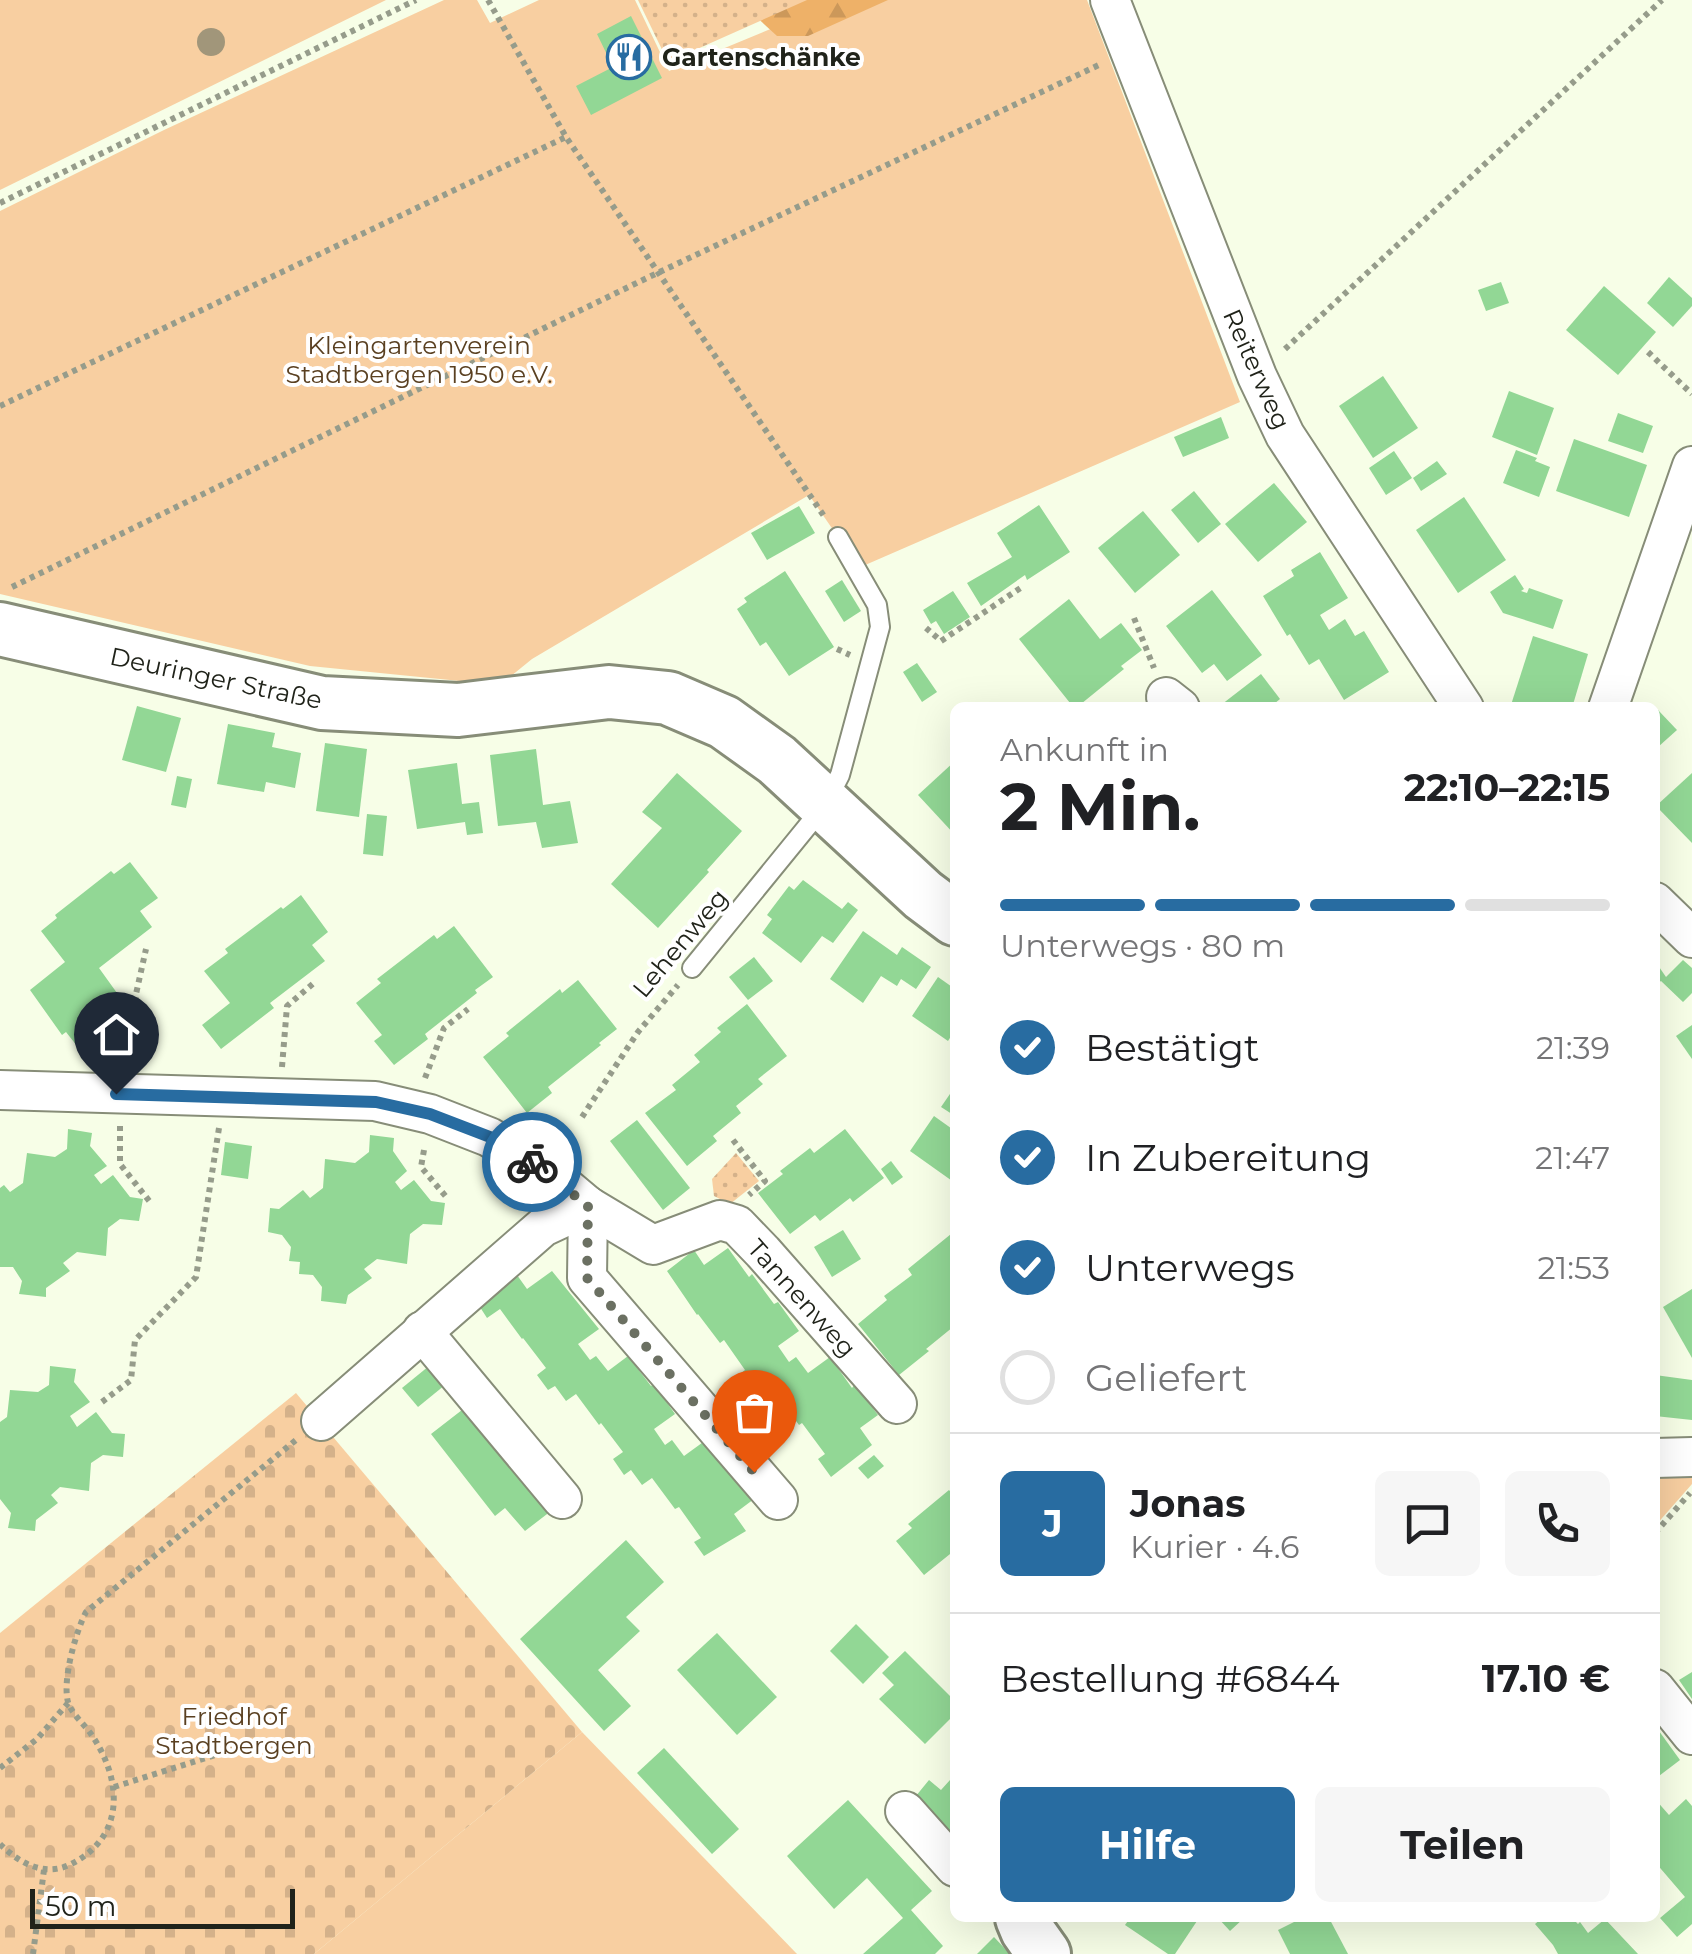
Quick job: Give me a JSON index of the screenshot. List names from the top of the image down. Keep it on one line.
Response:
{"streets":{"street":["Reiterweg","Deuringer Straße","Tannenweg"],"lane":["Lehenweg"]},"crossings":[["Deuringer Straße","Lehenweg"]],"parks":["Kleingartenverein Stadtbergen 1950 e.V.","Friedhof Stadtbergen"],"places":{"restaurant":["Gartenschänke"]},"scale_bar":"50 m","page":{"heading":["2 Min.","Ankunft in","22:10–22:15"],"panel":["Jonas","Kurier · 4.6","Bestellung #6844","17.10 €"],"bar":"Unterwegs · 80 m","list":[["Bestätigt","21:39"],["In Zubereitung","21:47"],["Unterwegs","21:53"],"Geliefert"],"round":"J","buttons":["Hilfe","Teilen"],"scale":"50 m"}}
